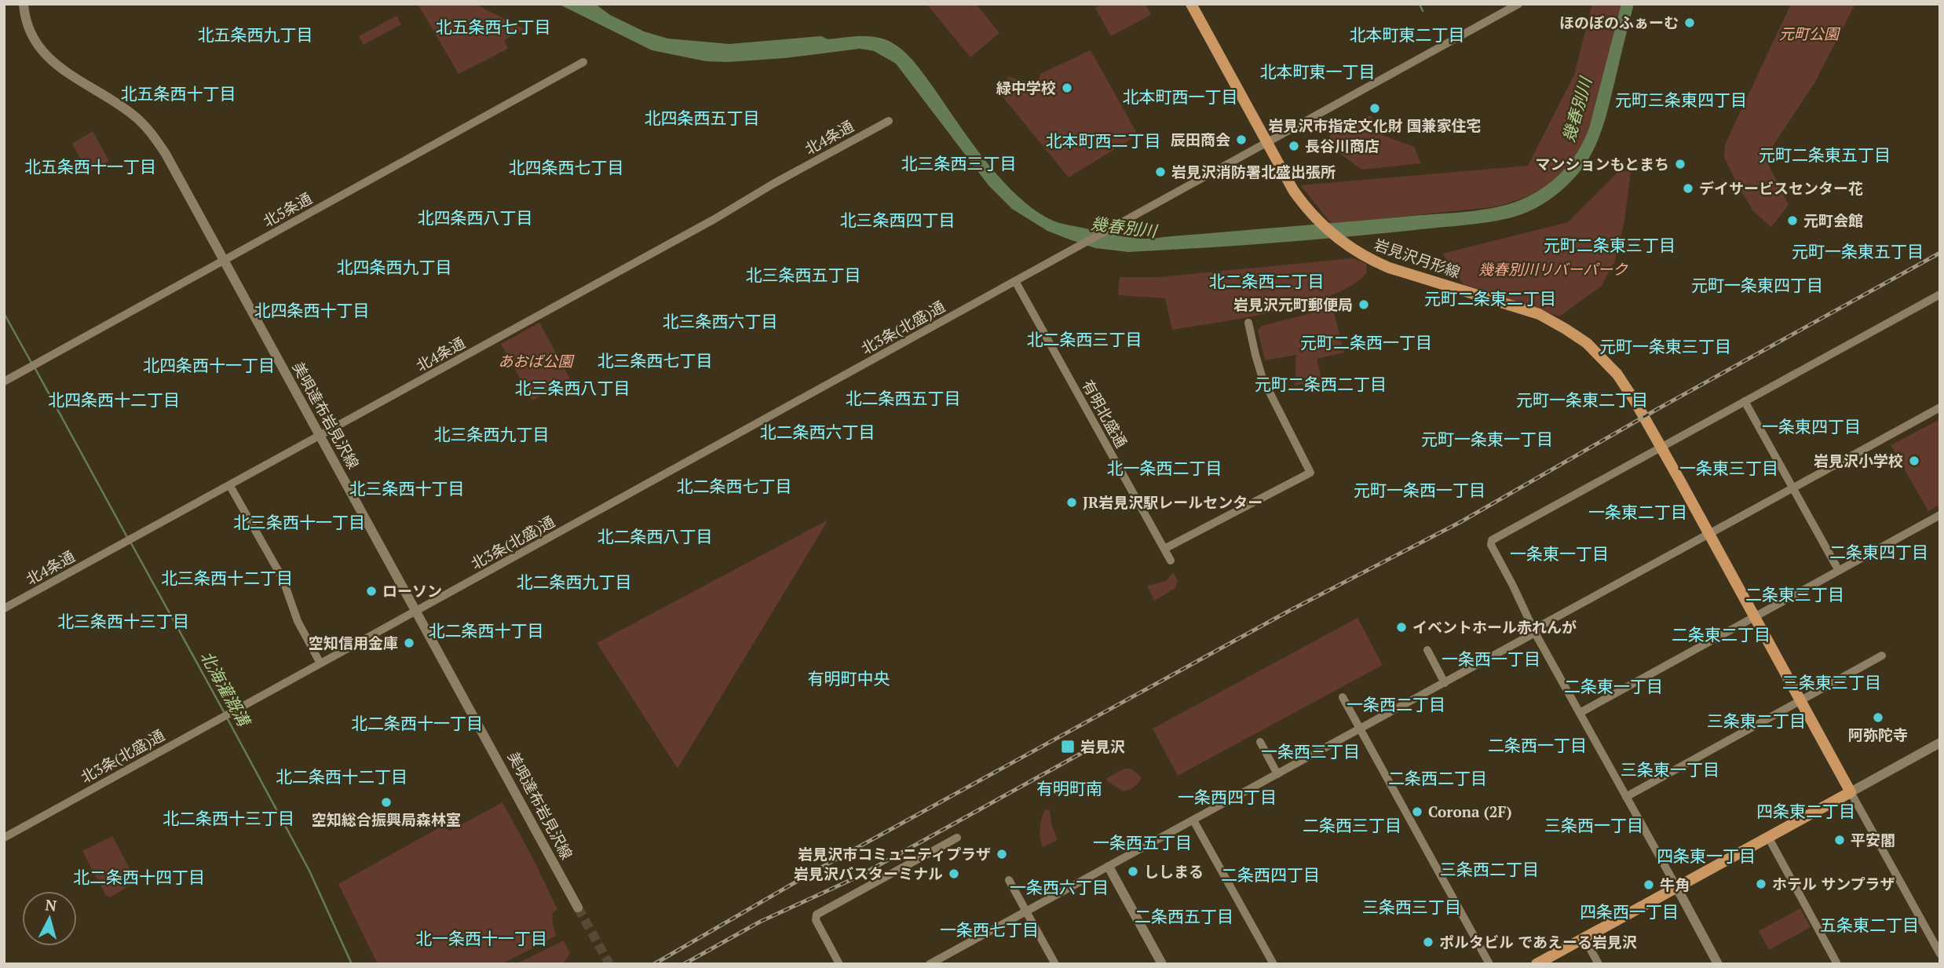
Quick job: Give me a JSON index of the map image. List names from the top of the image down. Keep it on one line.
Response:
{"streets":{"main road":["岩見沢月形線","美唄達布岩見沢線"],"street":["北4条通","北5条通","北3条(北盛)通","有明北盛通"]},"crossings":[["北4条通","美唄達布岩見沢線"],["北5条通","美唄達布岩見沢線"],["岩見沢月形線","北3条(北盛)通"],["北3条(北盛)通","有明北盛通"],["北3条(北盛)通","美唄達布岩見沢線"]],"districts":["北五条西七丁目","北五条西九丁目","北本町東二丁目","北本町東一丁目","北五条西十丁目","北本町西一丁目","元町三条東四丁目","北四条西五丁目","北本町西二丁目","元町二条東五丁目","北三条西三丁目","北五条西十一丁目","北四条西七丁目","北四条西八丁目","北三条西四丁目","元町二条東三丁目","元町一条東五丁目","北四条西九丁目","北三条西五丁目","北二条西二丁目","元町一条東四丁目","元町二条東二丁目","北四条西十丁目","北三条西六丁目","北二条西三丁目","元町二条西一丁目","元町一条東三丁目","北三条西七丁目","北四条西十一丁目","元町二条西二丁目","北三条西八丁目","北二条西五丁目","北四条西十二丁目","元町一条東二丁目","一条東四丁目","北二条西六丁目","北三条西九丁目","元町一条東一丁目","北一条西二丁目","一条東三丁目","北二条西七丁目","北三条西十丁目","元町一条西一丁目","一条東二丁目","北三条西十一丁目","北二条西八丁目","二条東四丁目","一条東一丁目","北三条西十二丁目","北二条西九丁目","二条東三丁目","北三条西十三丁目","北二条西十丁目","二条東二丁目","一条西一丁目","有明町中央","三条東三丁目","二条東一丁目","一条西二丁目","三条東二丁目","北二条西十一丁目","二条西一丁目","一条西三丁目","三条東一丁目","北二条西十二丁目","二条西二丁目","有明町南","一条西四丁目","四条東二丁目","北二条西十三丁目","二条西三丁目","三条西一丁目","一条西五丁目","四条東一丁目","三条西二丁目","二条西四丁目","北二条西十四丁目","一条西六丁目","三条西三丁目","四条西一丁目","二条西五丁目","五条東二丁目","一条西七丁目","北一条西十一丁目"],"water":["幾春別川","北海灌漑溝"],"parks":["元町公園","幾春別川リバーパーク","あおば公園"],"places":{"other":["ほのぼのふぁーむ","緑中学校","岩見沢市指定文化財 国兼家住宅","辰田商会","長谷川商店","マンションもとまち","岩見沢消防署北盛出張所","デイサービスセンター花","元町会館","岩見沢元町郵便局","岩見沢小学校","JR岩見沢駅レールセンター","ローソン","イベントホール赤れんが","空知信用金庫","阿弥陀寺","空知総合振興局森林室","Corona (2F)","平安閣","岩見沢市コミュニティプラザ","ししまる","岩見沢バスターミナル","ホテル サンプラザ","牛角","ポルタビル であえーる岩見沢"],"transit":["岩見沢"]},"north":"top"}
